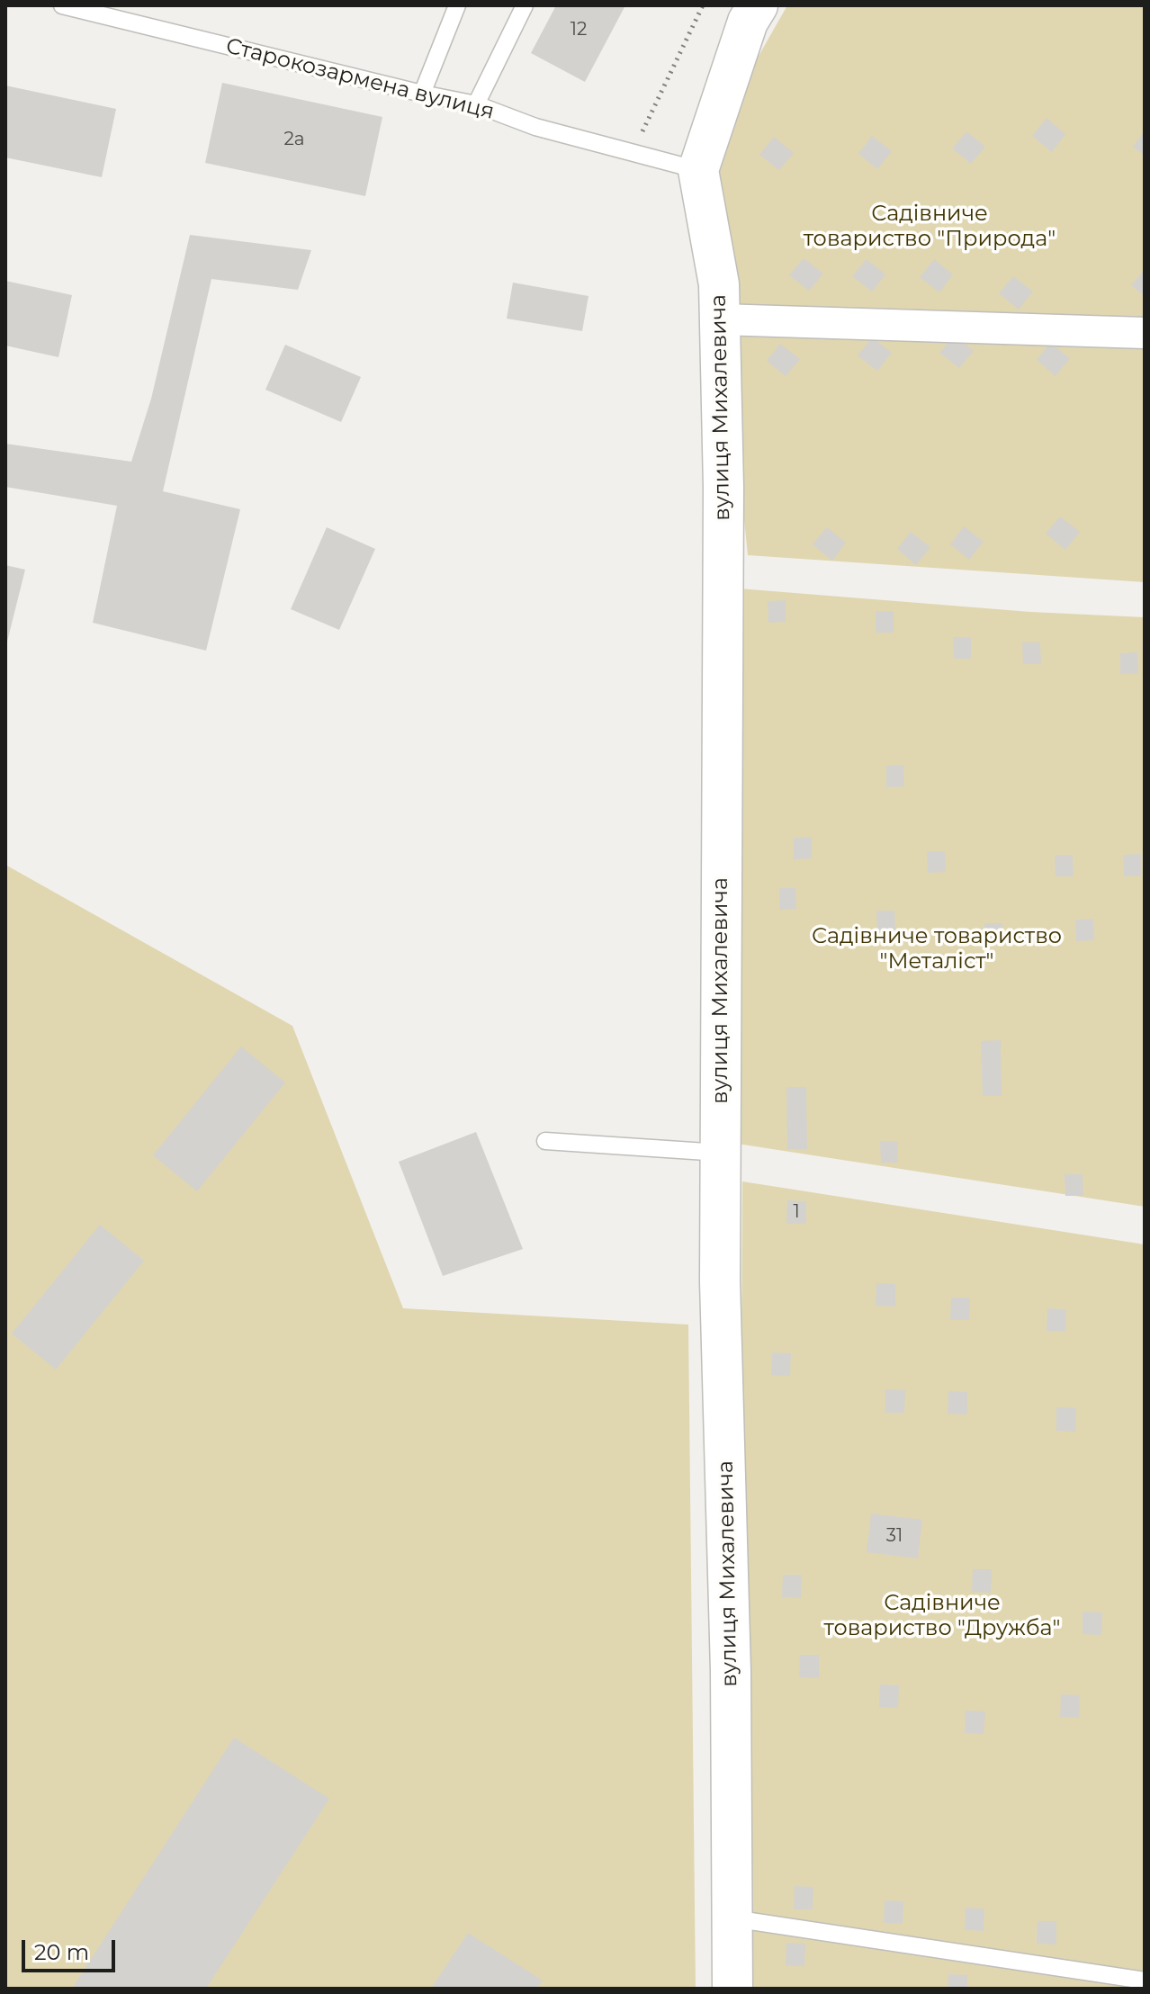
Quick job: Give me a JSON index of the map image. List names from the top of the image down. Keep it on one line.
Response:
{"streets":{"street":["вулиця Михалевича"],"lane":["Старокозармена вулиця"]},"crossings":[["Старокозармена вулиця","вулиця Михалевича"]],"parks":["Садівниче товариство \"Природа\"","Садівниче товариство \"Металіст\"","Садівниче товариство \"Дружба\""],"house_numbers":["12","2а","1","31"],"scale_bar":"20 m"}
